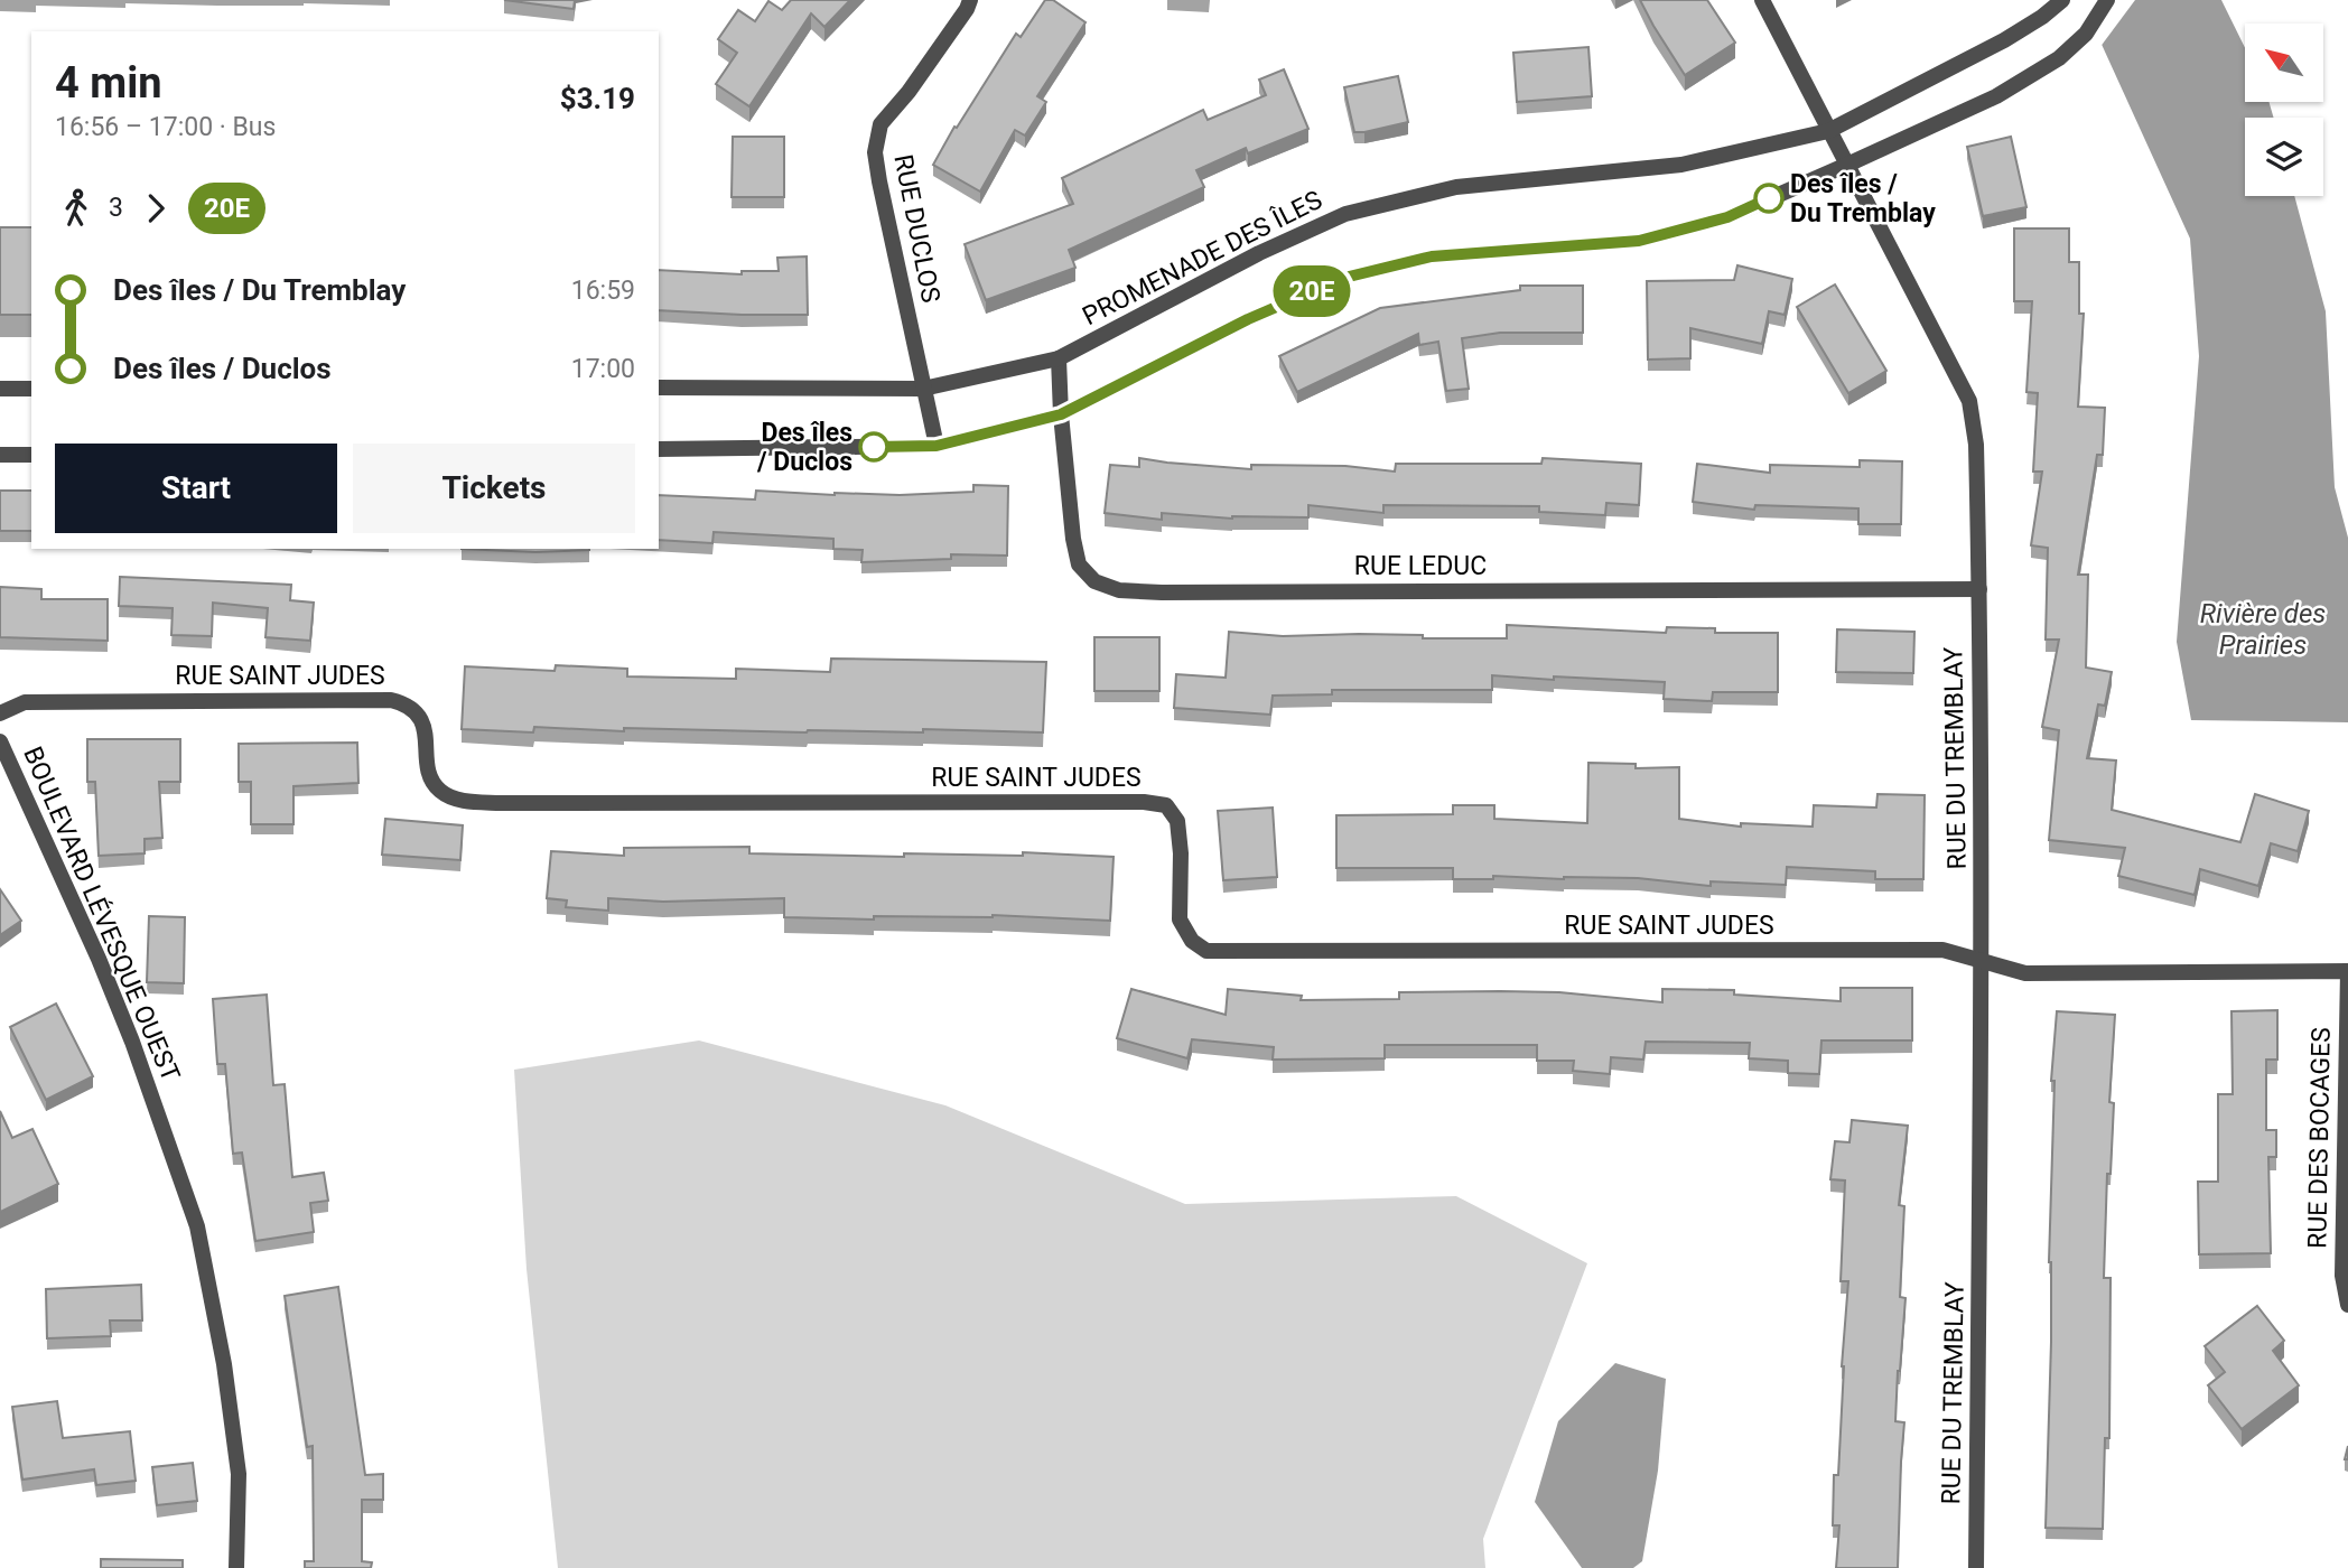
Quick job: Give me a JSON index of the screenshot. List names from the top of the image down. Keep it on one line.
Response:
{"streets":{"street":["RUE DUCLOS","PROMENADE DES ÎLES","RUE LEDUC","RUE SAINT JUDES","RUE DU TREMBLAY","BOULEVARD LÉVESQUE OUEST","RUE DES BOCAGES"]},"crossings":[["RUE DUCLOS","PROMENADE DES ÎLES"],["PROMENADE DES ÎLES","RUE LEDUC"],["PROMENADE DES ÎLES","RUE DU TREMBLAY"],["RUE LEDUC","RUE DU TREMBLAY"],["RUE SAINT JUDES","RUE DU TREMBLAY"],["RUE SAINT JUDES","RUE DES BOCAGES"]],"water":["Rivière des Prairies"],"places":["Des îles / Du Tremblay","Des îles / Duclos"],"lines":["bus line 20E"],"north":"top left","page":{"on_map":"20E","heading":["4 min","16:56 – 17:00 · Bus","$3.19"],"legs":["3","20E"],"list":[{"name":"Des îles / Du Tremblay","value":"16:59"},{"name":"Des îles / Duclos","value":"17:00"}],"buttons":["Start","Tickets"]}}
